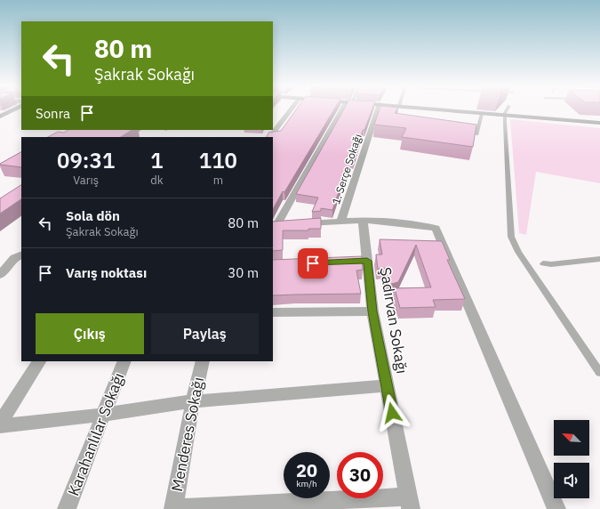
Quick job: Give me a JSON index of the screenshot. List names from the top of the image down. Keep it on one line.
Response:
{"streets":{"street":["1. Serçe Sokağı","Şadırvan Sokağı","Karahanlılar Sokağı","Menderes Sokağı"]},"north":"top left","page":{"turn":["80 m","Şakrak Sokağı"],"then":"Sonra","eta":["09:31","Varış","1","dk","110","m"],"list":[{"name":"Sola dön","note":"Şakrak Sokağı","value":"80 m"},{"name":"Varış noktası","value":"30 m"}],"buttons":["Çıkış","Paylaş"],"speed":"20 km/h","limit":"30"}}
